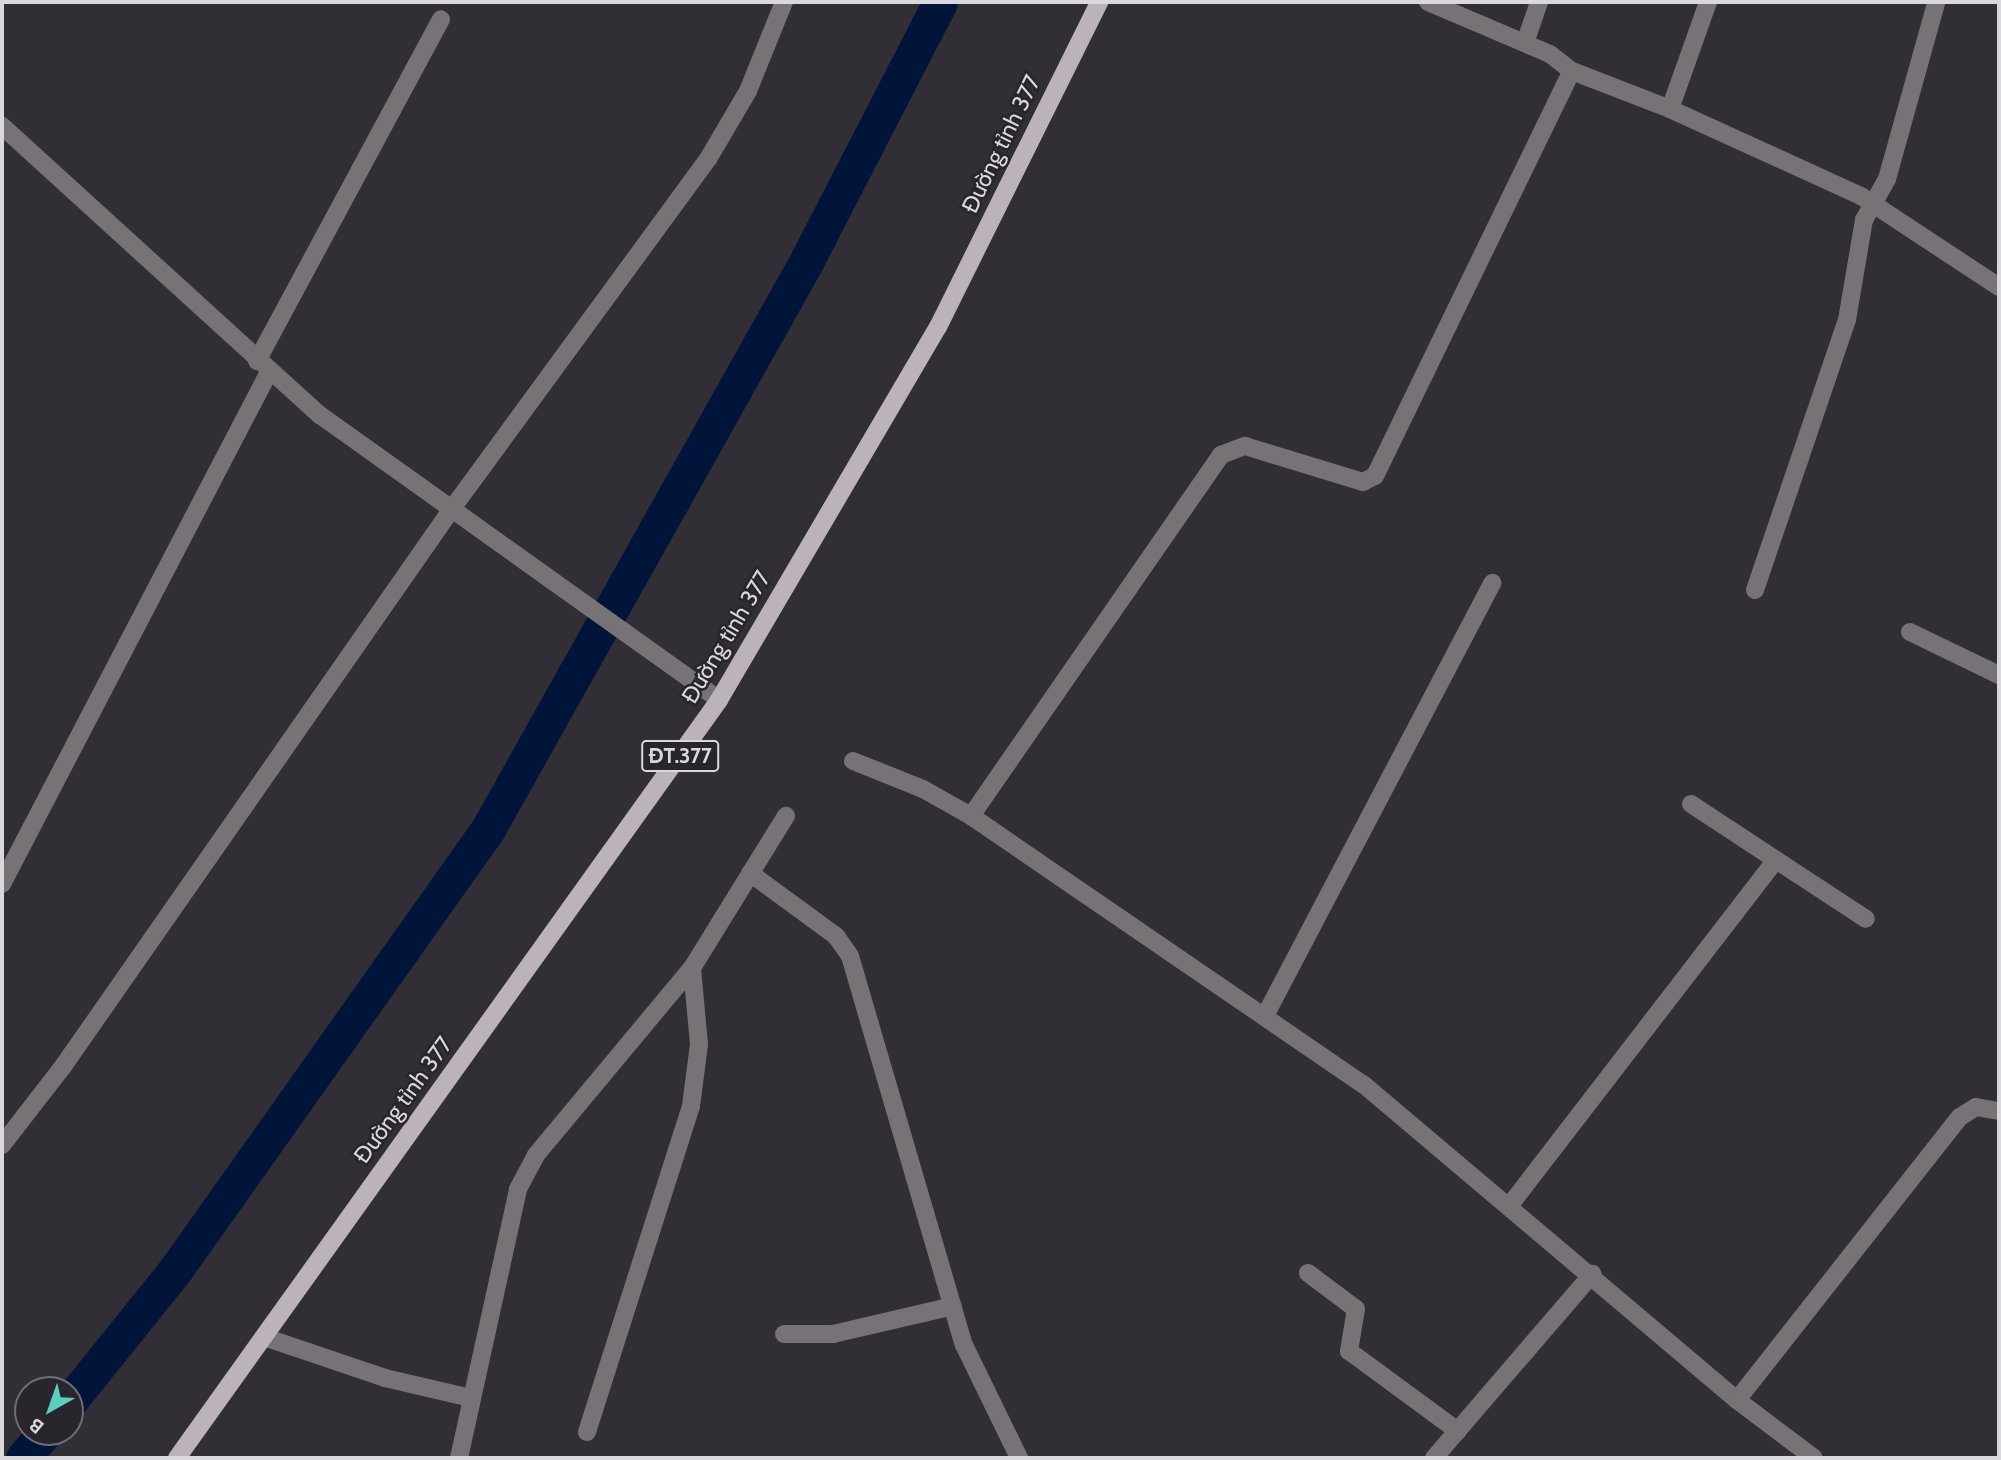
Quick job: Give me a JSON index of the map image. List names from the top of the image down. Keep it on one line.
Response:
{"streets":{"main road":["Đường tỉnh 377","ĐT.377"]},"north":"bottom left"}
